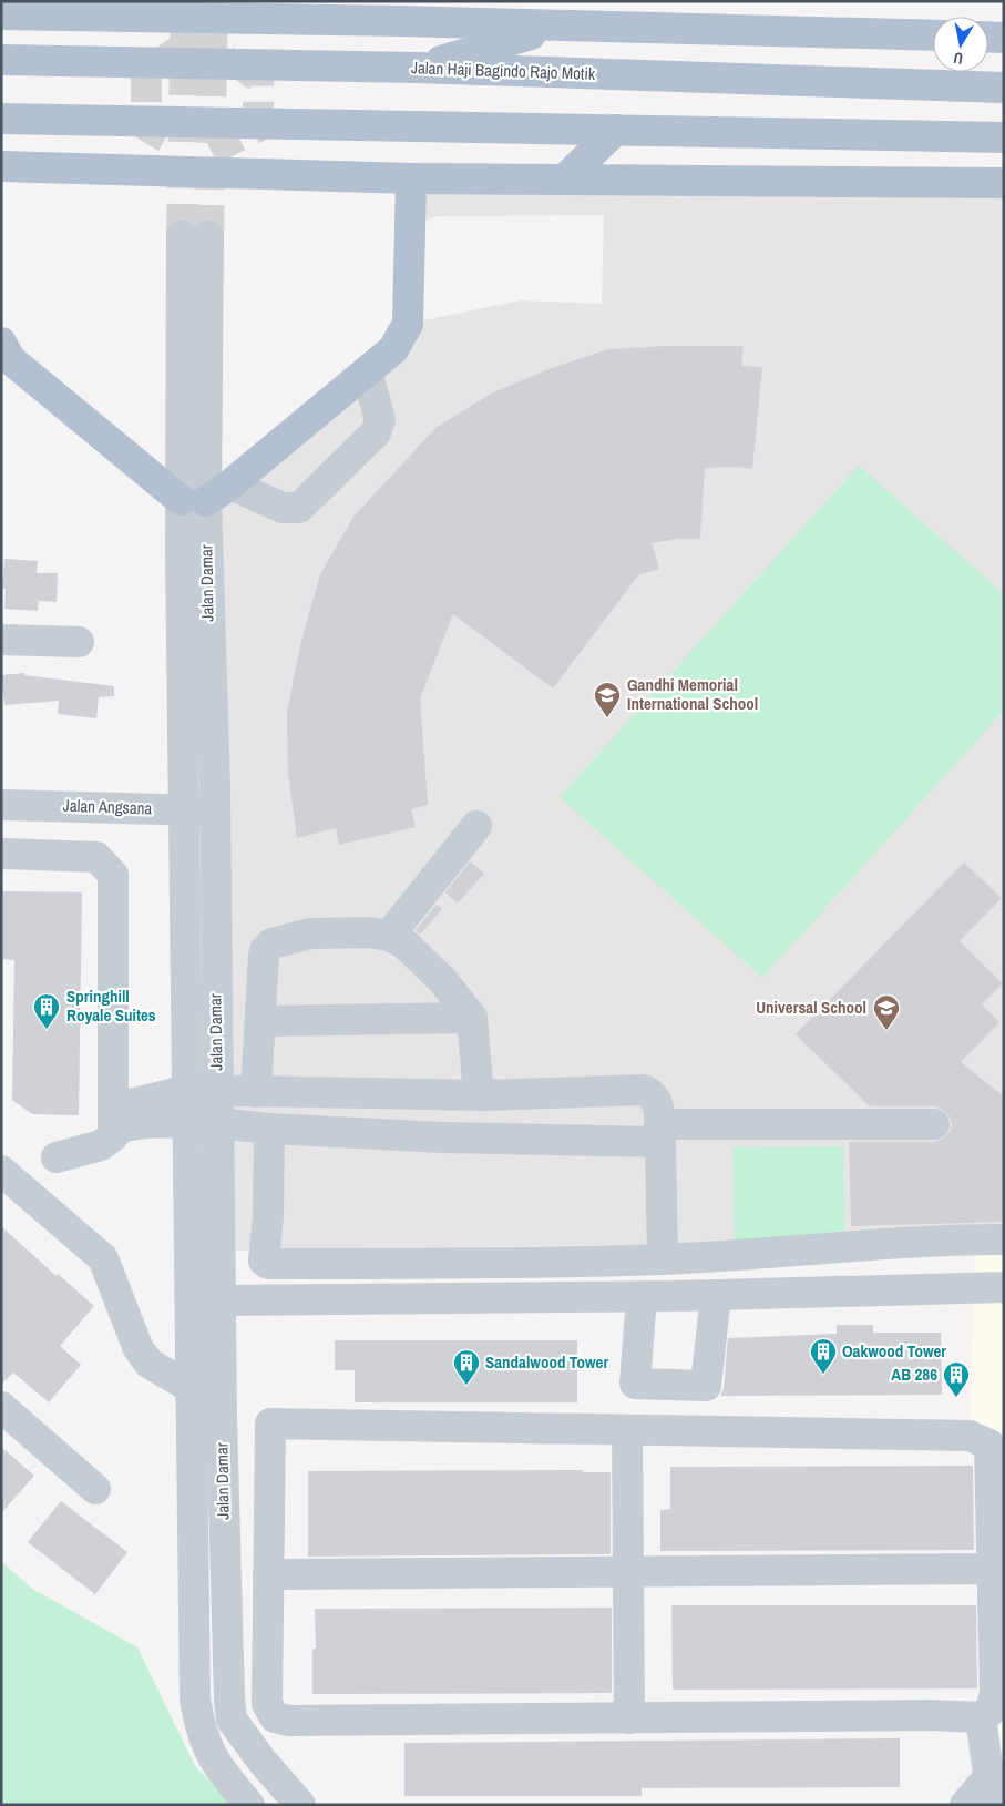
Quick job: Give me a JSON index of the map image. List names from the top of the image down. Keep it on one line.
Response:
{"streets":{"main road":["Jalan Haji Bagindo Rajo Motik"],"street":["Jalan Damar","Jalan Angsana"]},"crossings":[["Jalan Damar","Jalan Angsana"]],"places":{"school or university":["Gandhi Memorial International School","Universal School"],"building":["Springhill Royale Suites","Oakwood Tower","Sandalwood Tower","AB 286"]},"north":"bottom"}
